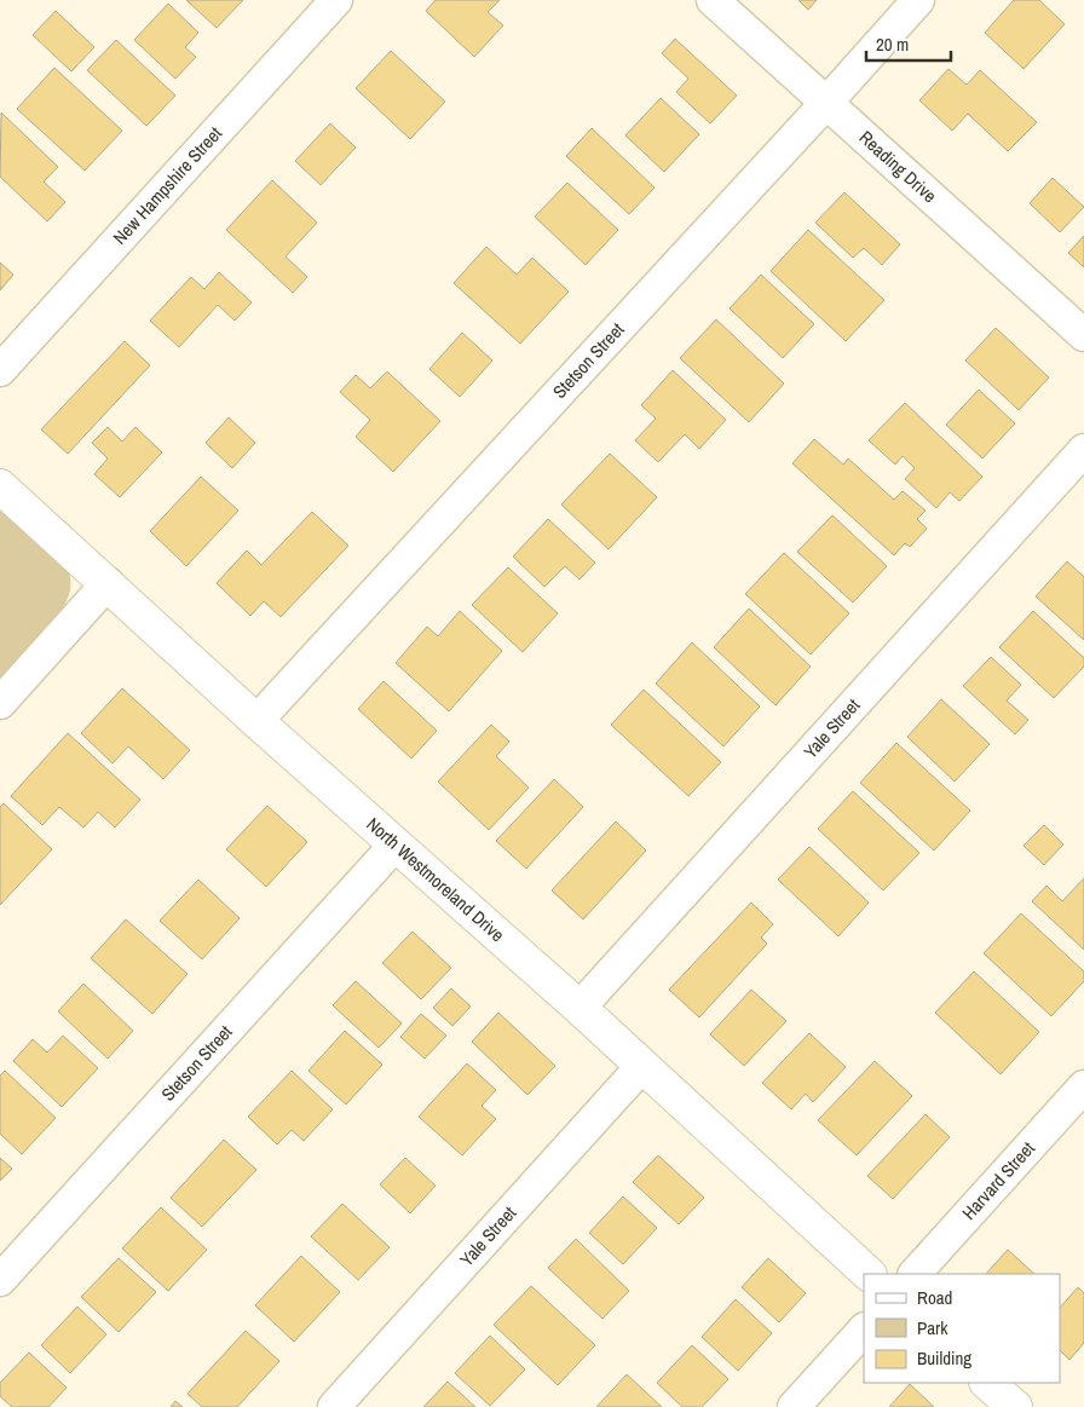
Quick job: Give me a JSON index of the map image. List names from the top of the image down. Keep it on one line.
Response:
{"streets":{"street":["Reading Drive","New Hampshire Street","Stetson Street","Yale Street","North Westmoreland Drive","Harvard Street"]},"crossings":[["Reading Drive","Stetson Street"],["Stetson Street","North Westmoreland Drive"],["Yale Street","North Westmoreland Drive"]],"legend":["Road","Park","Building"],"scale_bar":"20 m"}
